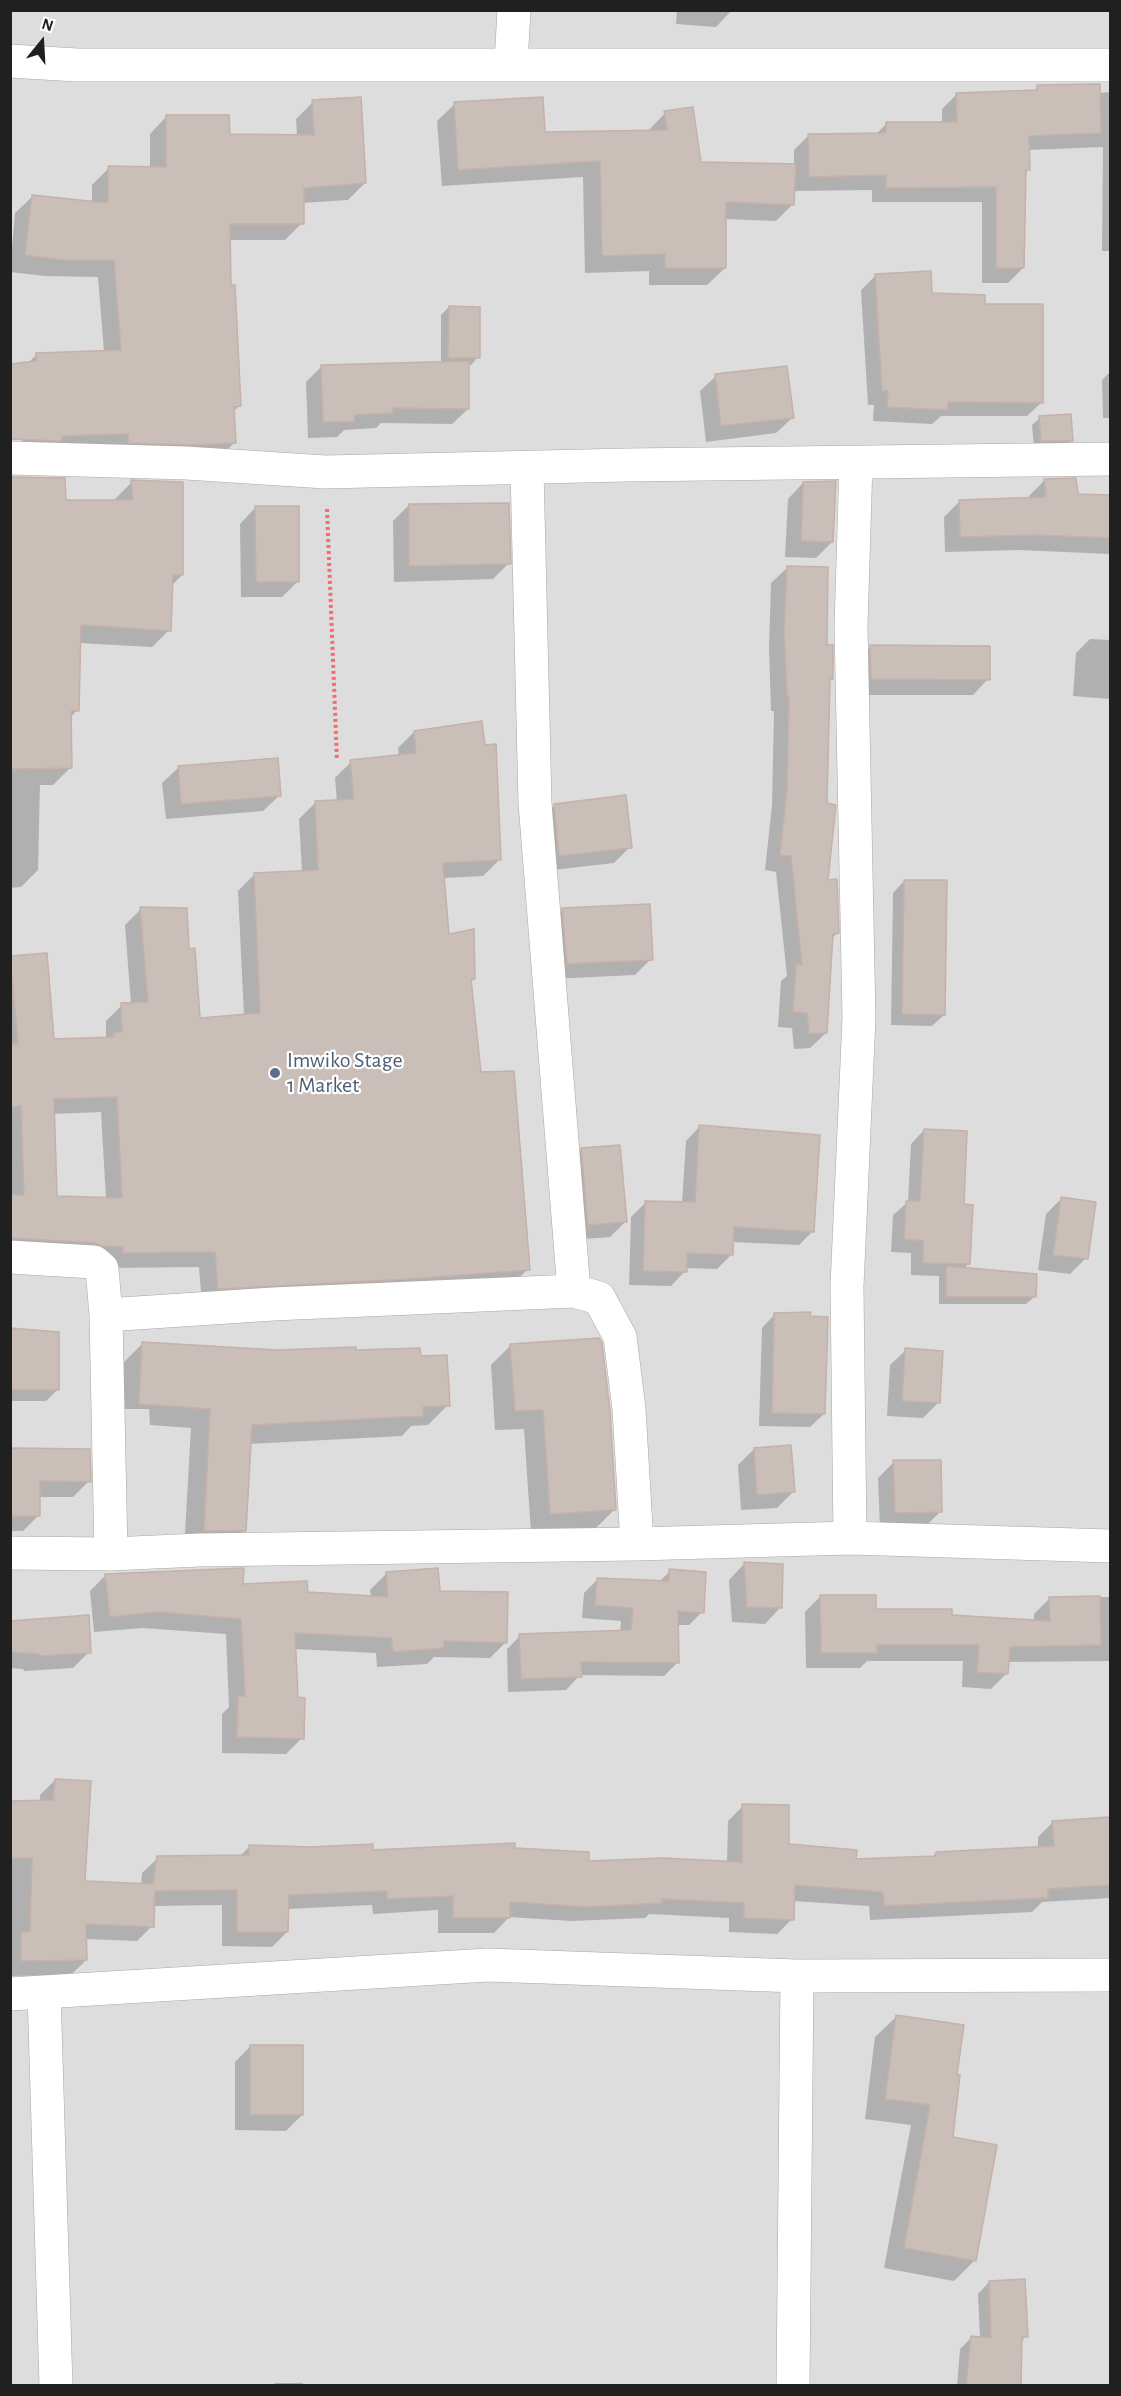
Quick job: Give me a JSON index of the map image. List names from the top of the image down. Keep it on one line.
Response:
{"places":["Imwiko Stage 1 Market"],"north":"top"}
